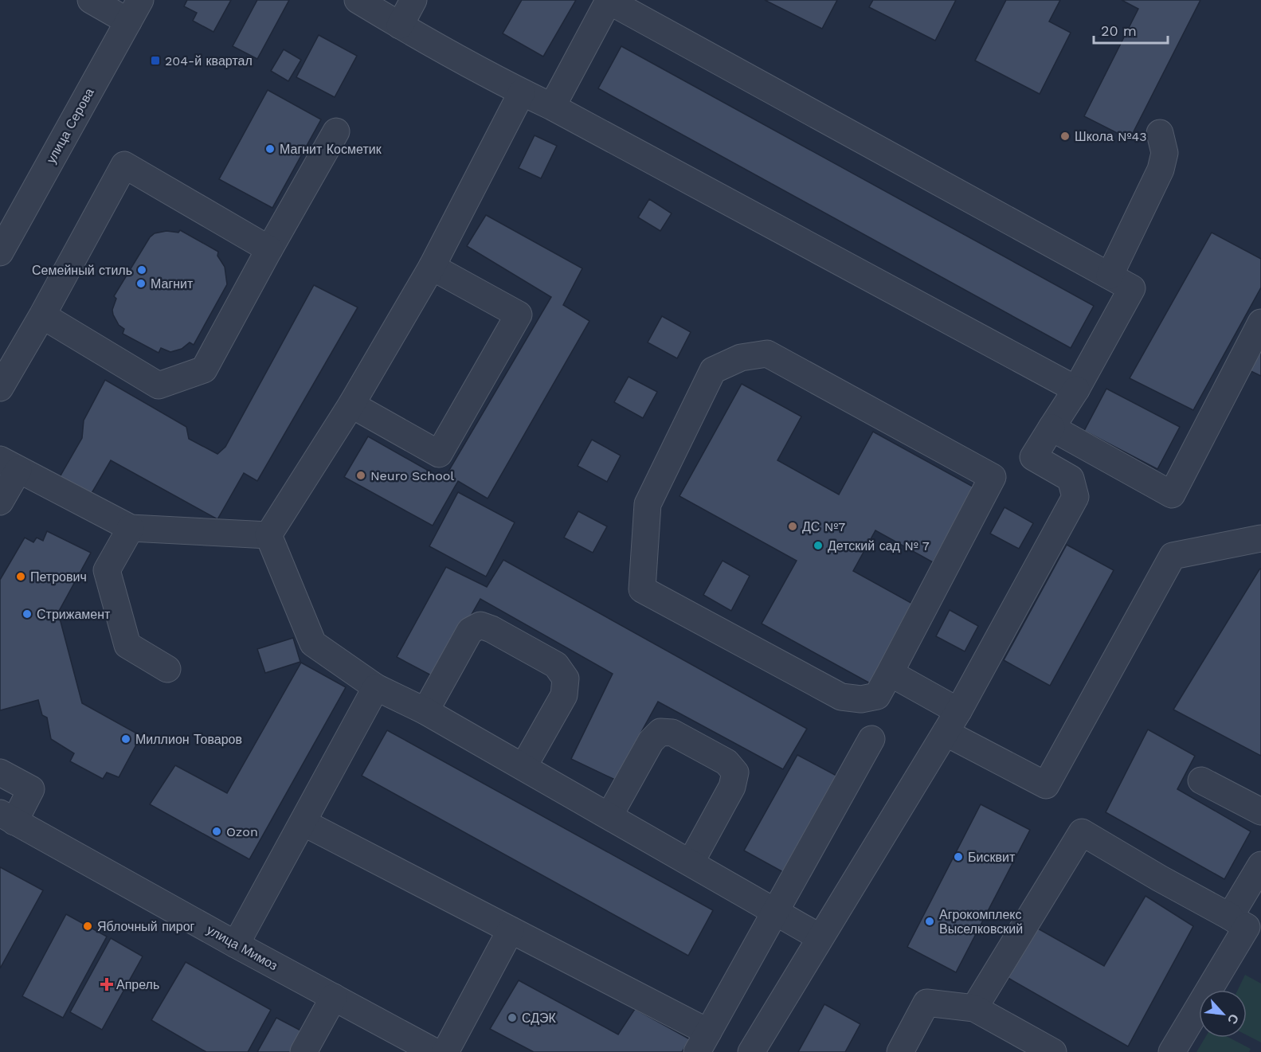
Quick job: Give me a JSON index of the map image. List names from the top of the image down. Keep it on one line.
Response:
{"streets":{"street":["улица Серова","улица Мимоз"]},"places":{"transit":["204-й квартал"],"other":["Школа №43","Магнит Косметик","Семейный стиль","Магнит","Neuro School","ДС №7","Детский сад № 7","Петрович","Стрижамент","Миллион Товаров","Ozon","Бисквит","Агрокомплекс Выселковский","Яблочный пирог","СДЭК"],"health":["Апрель"]},"scale_bar":"20 m","north":"bottom right"}
